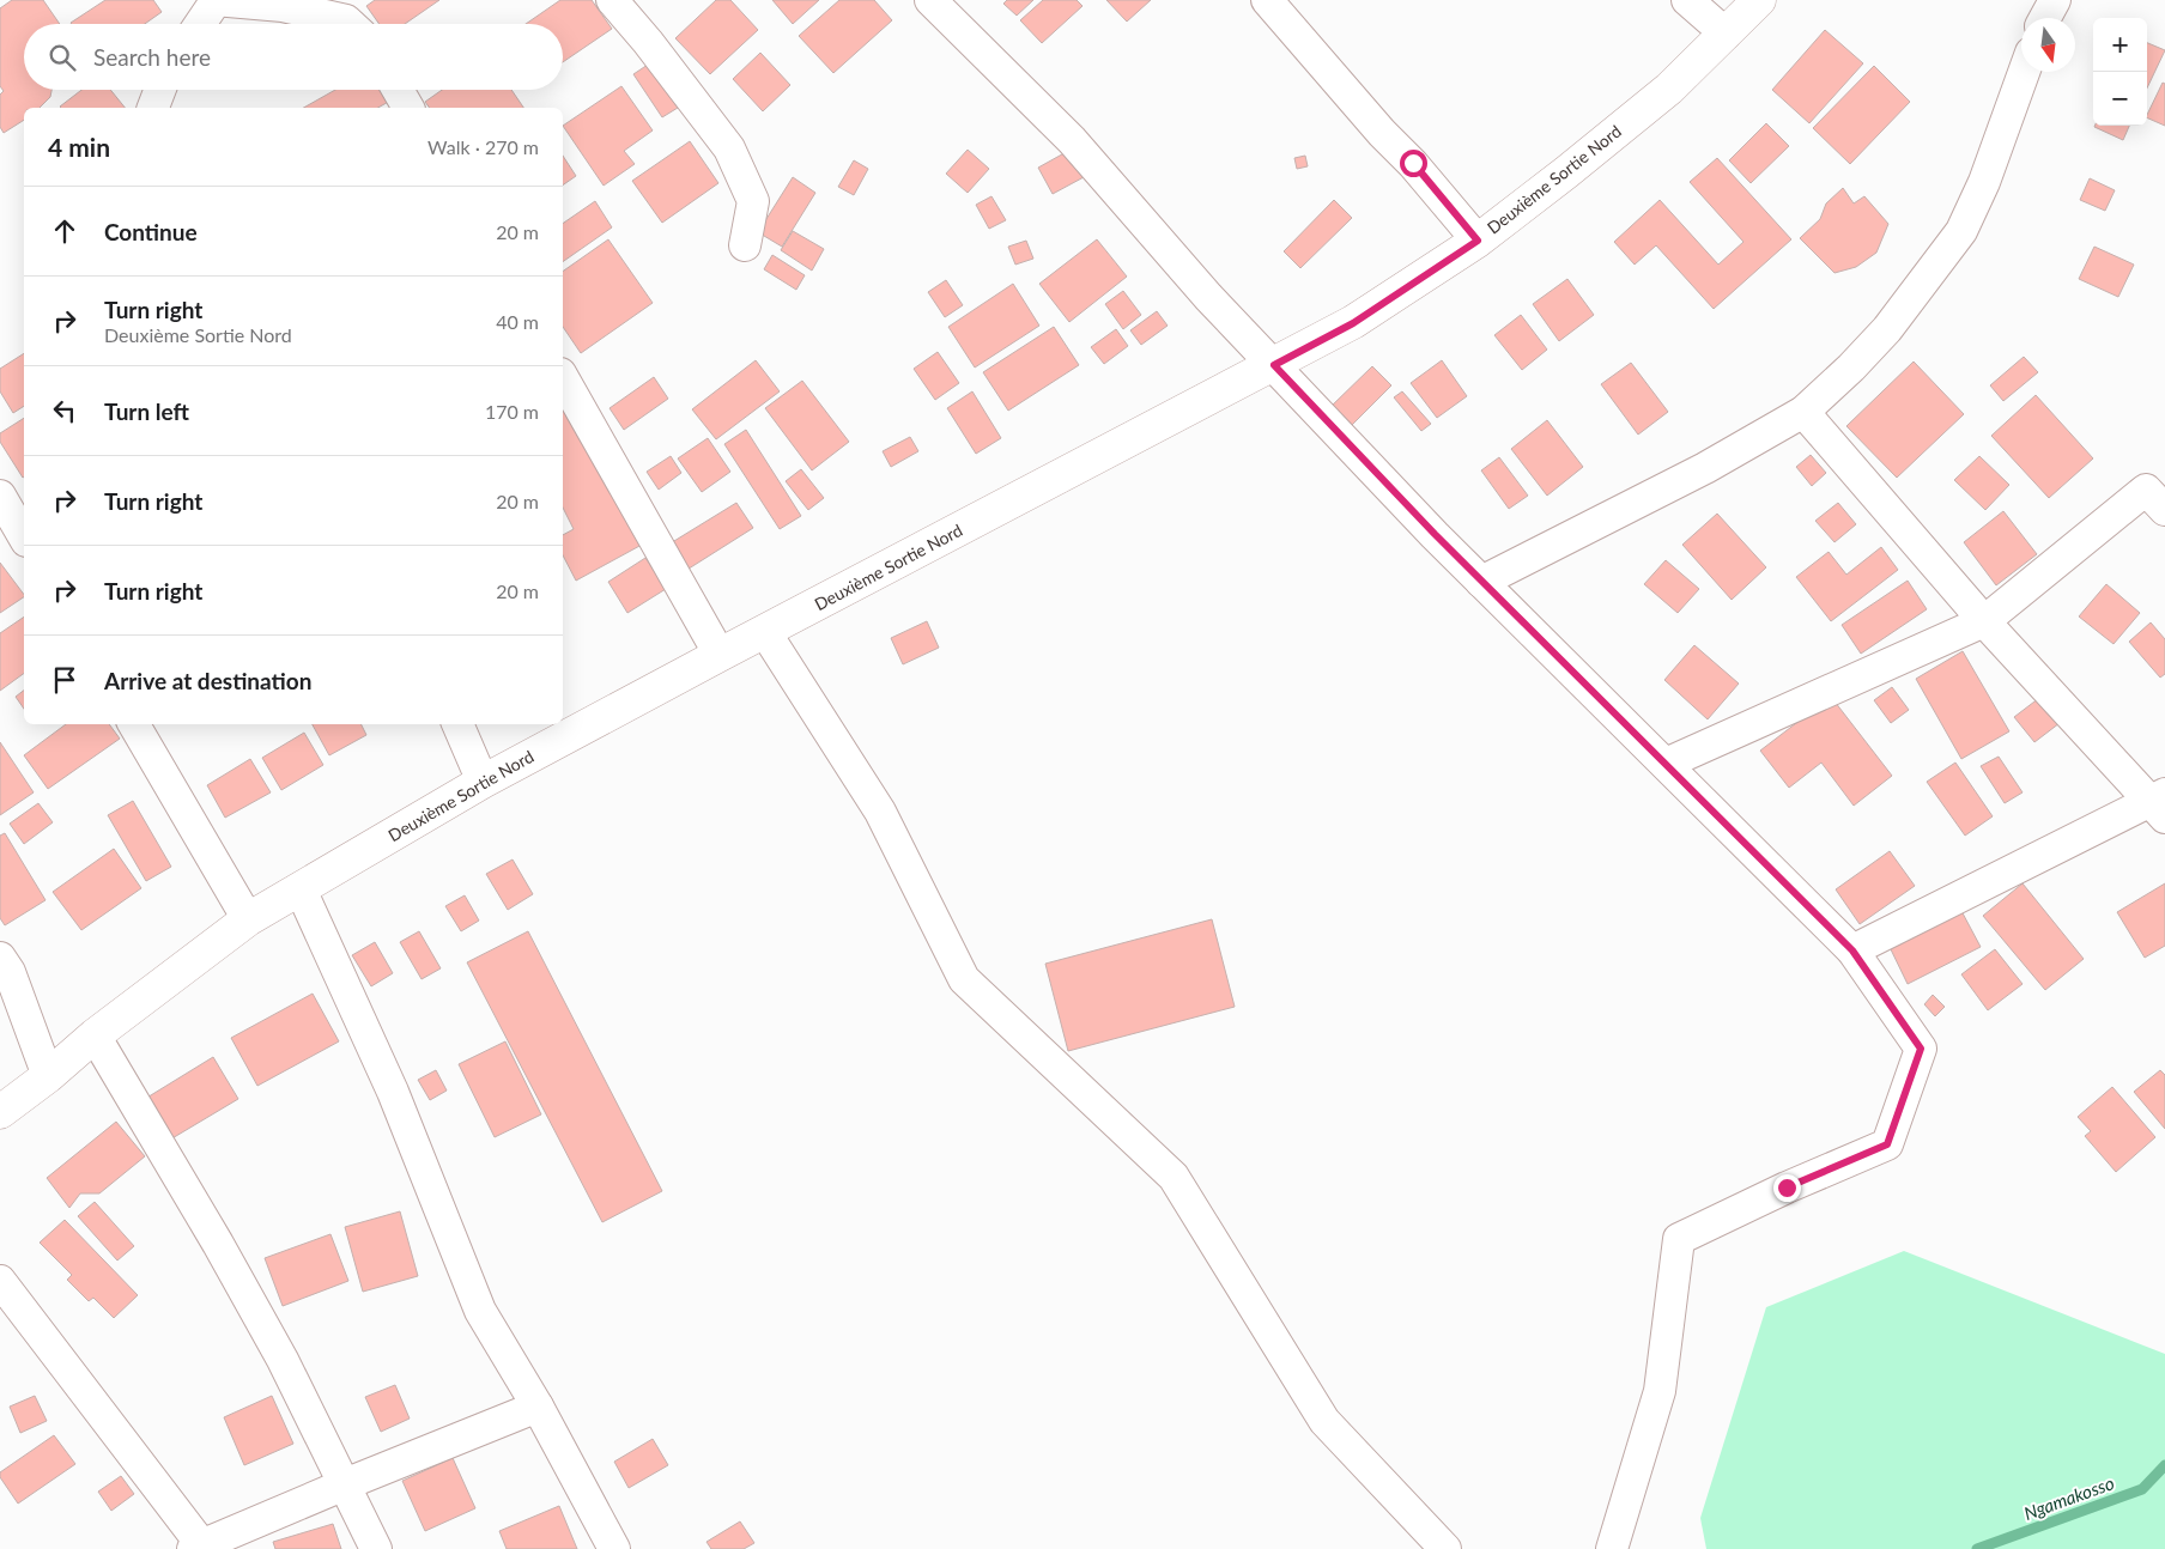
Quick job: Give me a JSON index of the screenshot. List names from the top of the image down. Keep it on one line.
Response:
{"streets":{"main road":["Deuxième Sortie Nord"]},"water":["Ngamakosso"],"north":"bottom","page":{"map_buttons":["+","−"],"search":"Search here","heading":["4 min","Walk · 270 m"],"list":[["Continue","20 m"],["Turn right","Deuxième Sortie Nord","40 m"],["Turn left","170 m"],["Turn right","20 m"],["Turn right","20 m"],"Arrive at destination"]}}
